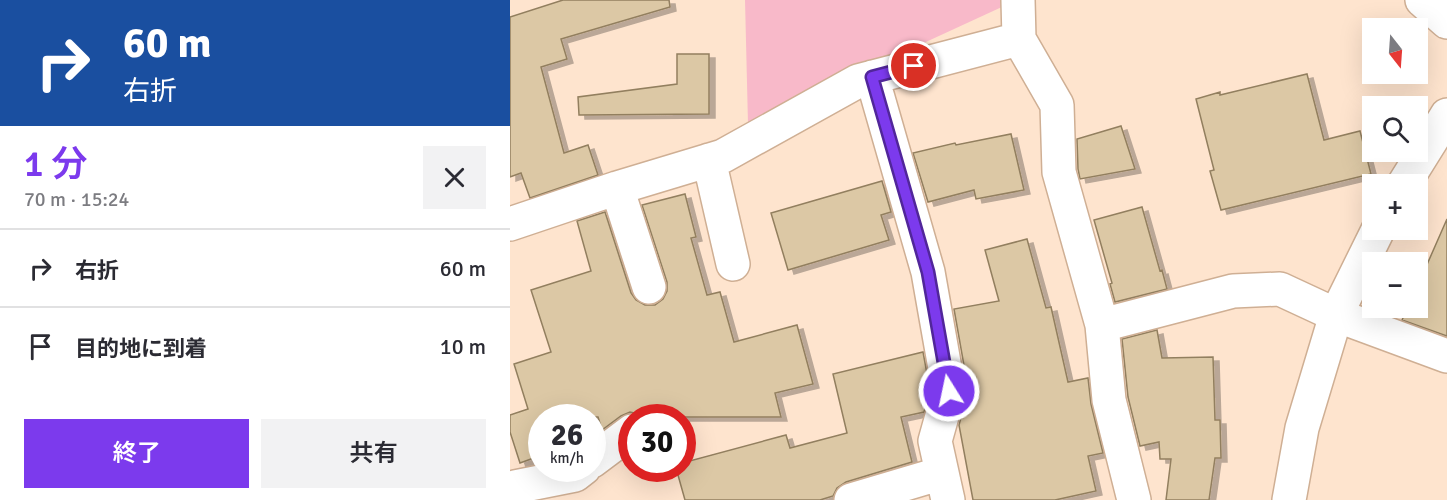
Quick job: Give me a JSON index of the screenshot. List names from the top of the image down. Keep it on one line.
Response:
{"north":"bottom","page":{"turn":["60 m","右折"],"map_buttons":["+","−"],"heading":["1 分","70 m · 15:24"],"list":[{"name":"右折","value":"60 m"},{"name":"目的地に到着","value":"10 m"}],"speed":"26 km/h","limit":"30","buttons":["終了","共有"]}}
